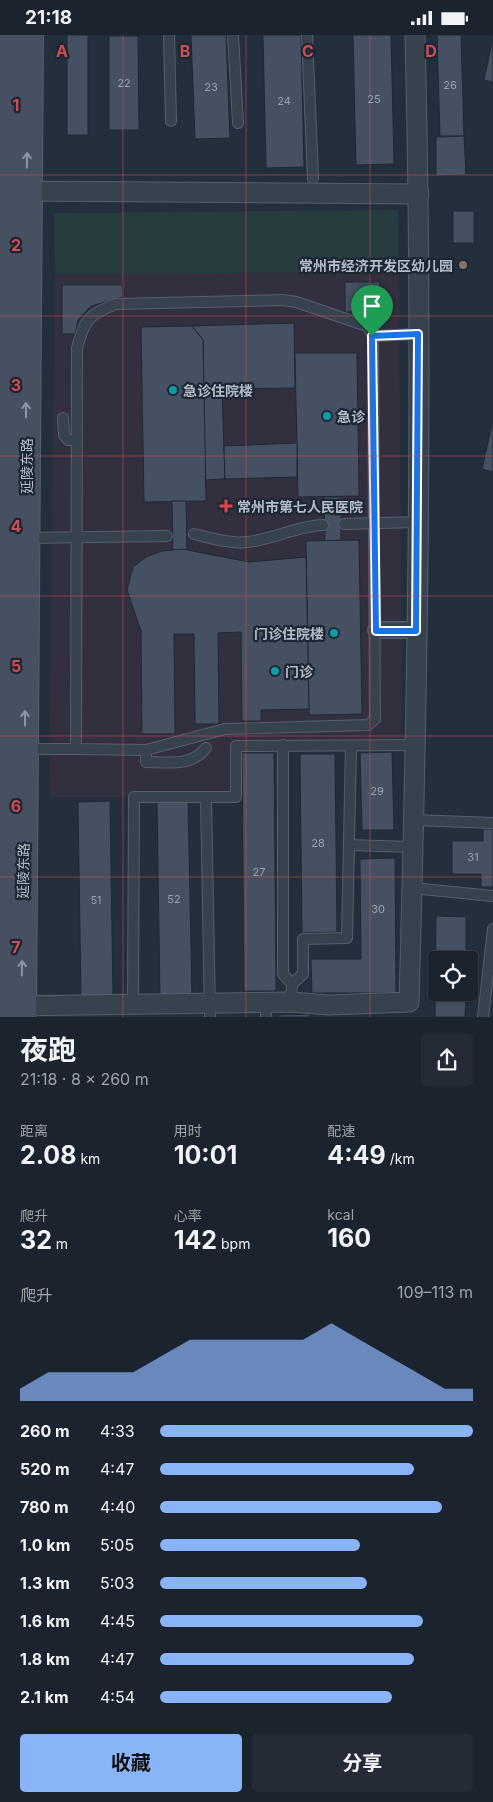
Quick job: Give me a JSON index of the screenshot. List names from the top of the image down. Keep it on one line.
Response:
{"streets":{"main road":["延陵东路"]},"places":{"other":["常州市经济开发区幼儿园","急诊住院楼","急诊","门诊住院楼","门诊"],"health":["常州市第七人民医院"]},"house_numbers":["22","26","23","25","24","29","28","31","27","52","51","30"],"page":{"status":"21:18","heading":["夜跑","21:18 · 8 × 260 m"],"stats":[["距离","2.08 km"],["用时","10:01"],["配速","4:49 /km"],["爬升","32 m"],["心率","142 bpm"],["kcal","160"]],"chart":["爬升","109–113 m"],"list":[{"name":"260 m","note":"4:33"},{"name":"520 m","note":"4:47"},{"name":"780 m","note":"4:40"},{"name":"1.0 km","note":"5:05"},{"name":"1.3 km","note":"5:03"},{"name":"1.6 km","note":"4:45"},{"name":"1.8 km","note":"4:47"},{"name":"2.1 km","note":"4:54"}],"buttons":["收藏","分享"]},"grid":{"columns":["A","B","C","D"],"rows":["1","2","3","4","5","6","7"]}}
